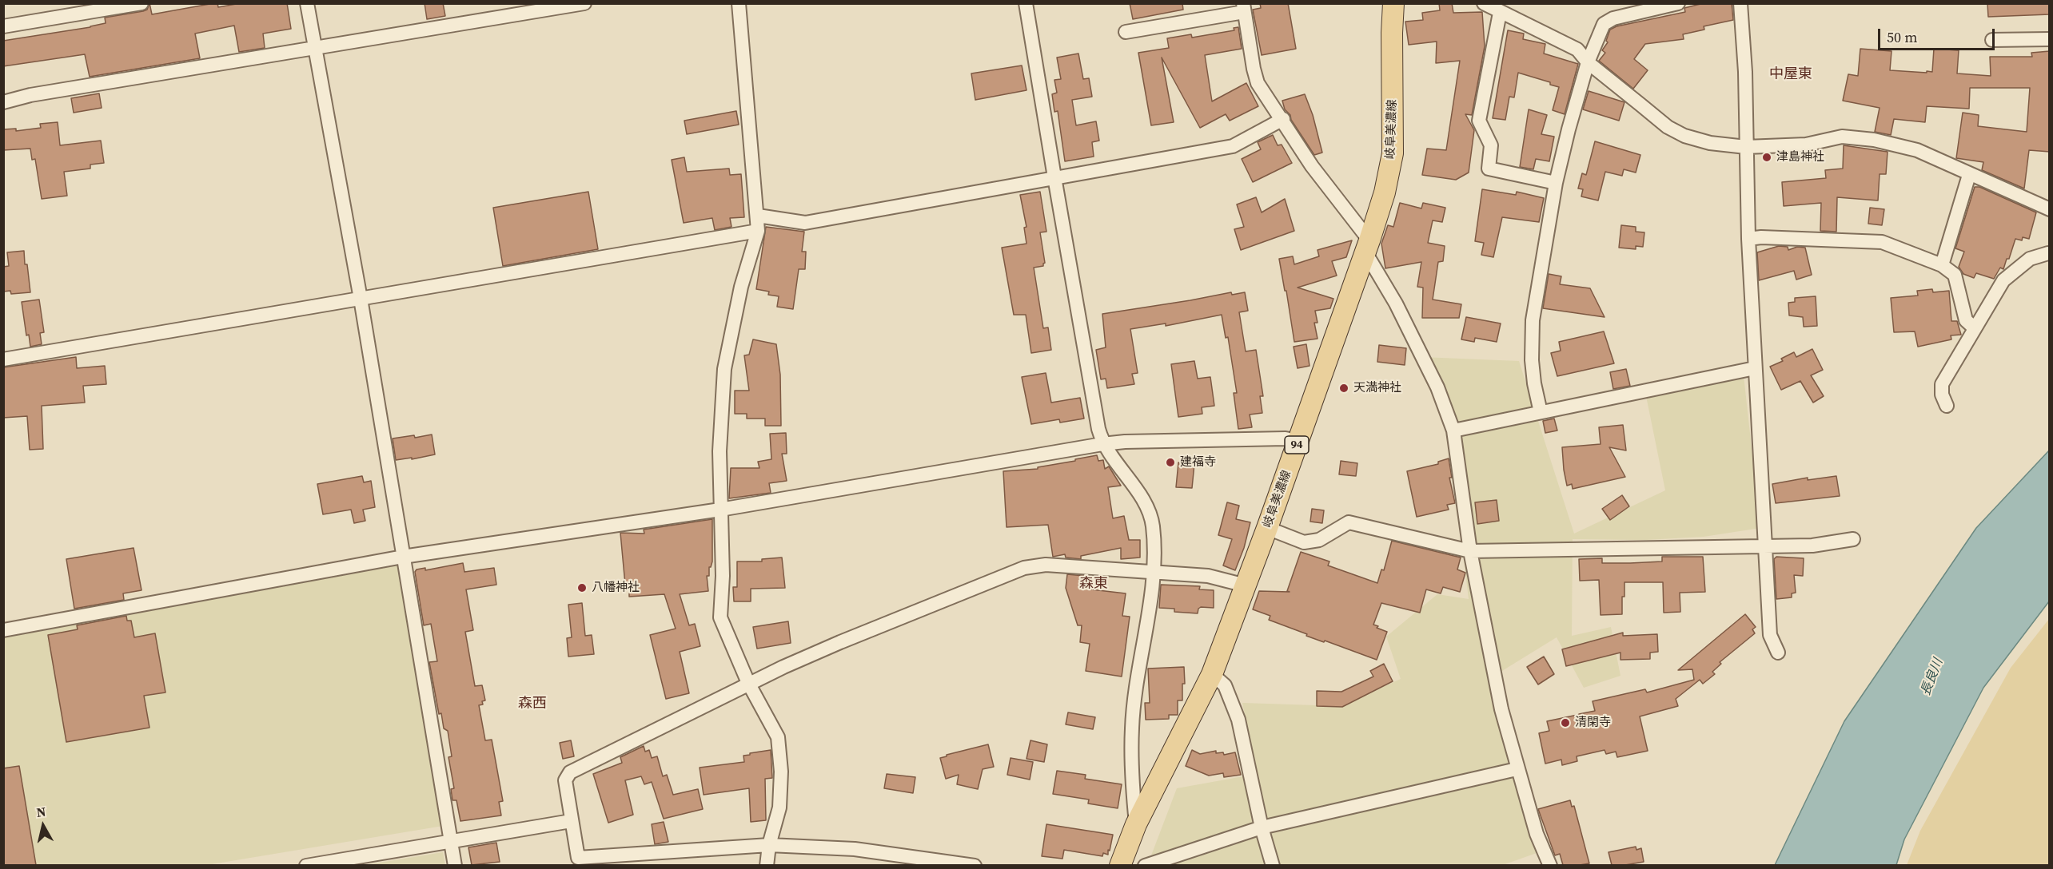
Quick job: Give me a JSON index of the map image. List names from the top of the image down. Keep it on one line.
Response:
{"streets":{"main road":["岐阜美濃線","94"]},"districts":["中屋東","森東","森西"],"water":["長良川"],"places":["津島神社","天満神社","建福寺","八幡神社","清閑寺"],"scale_bar":"50 m","north":"top"}
